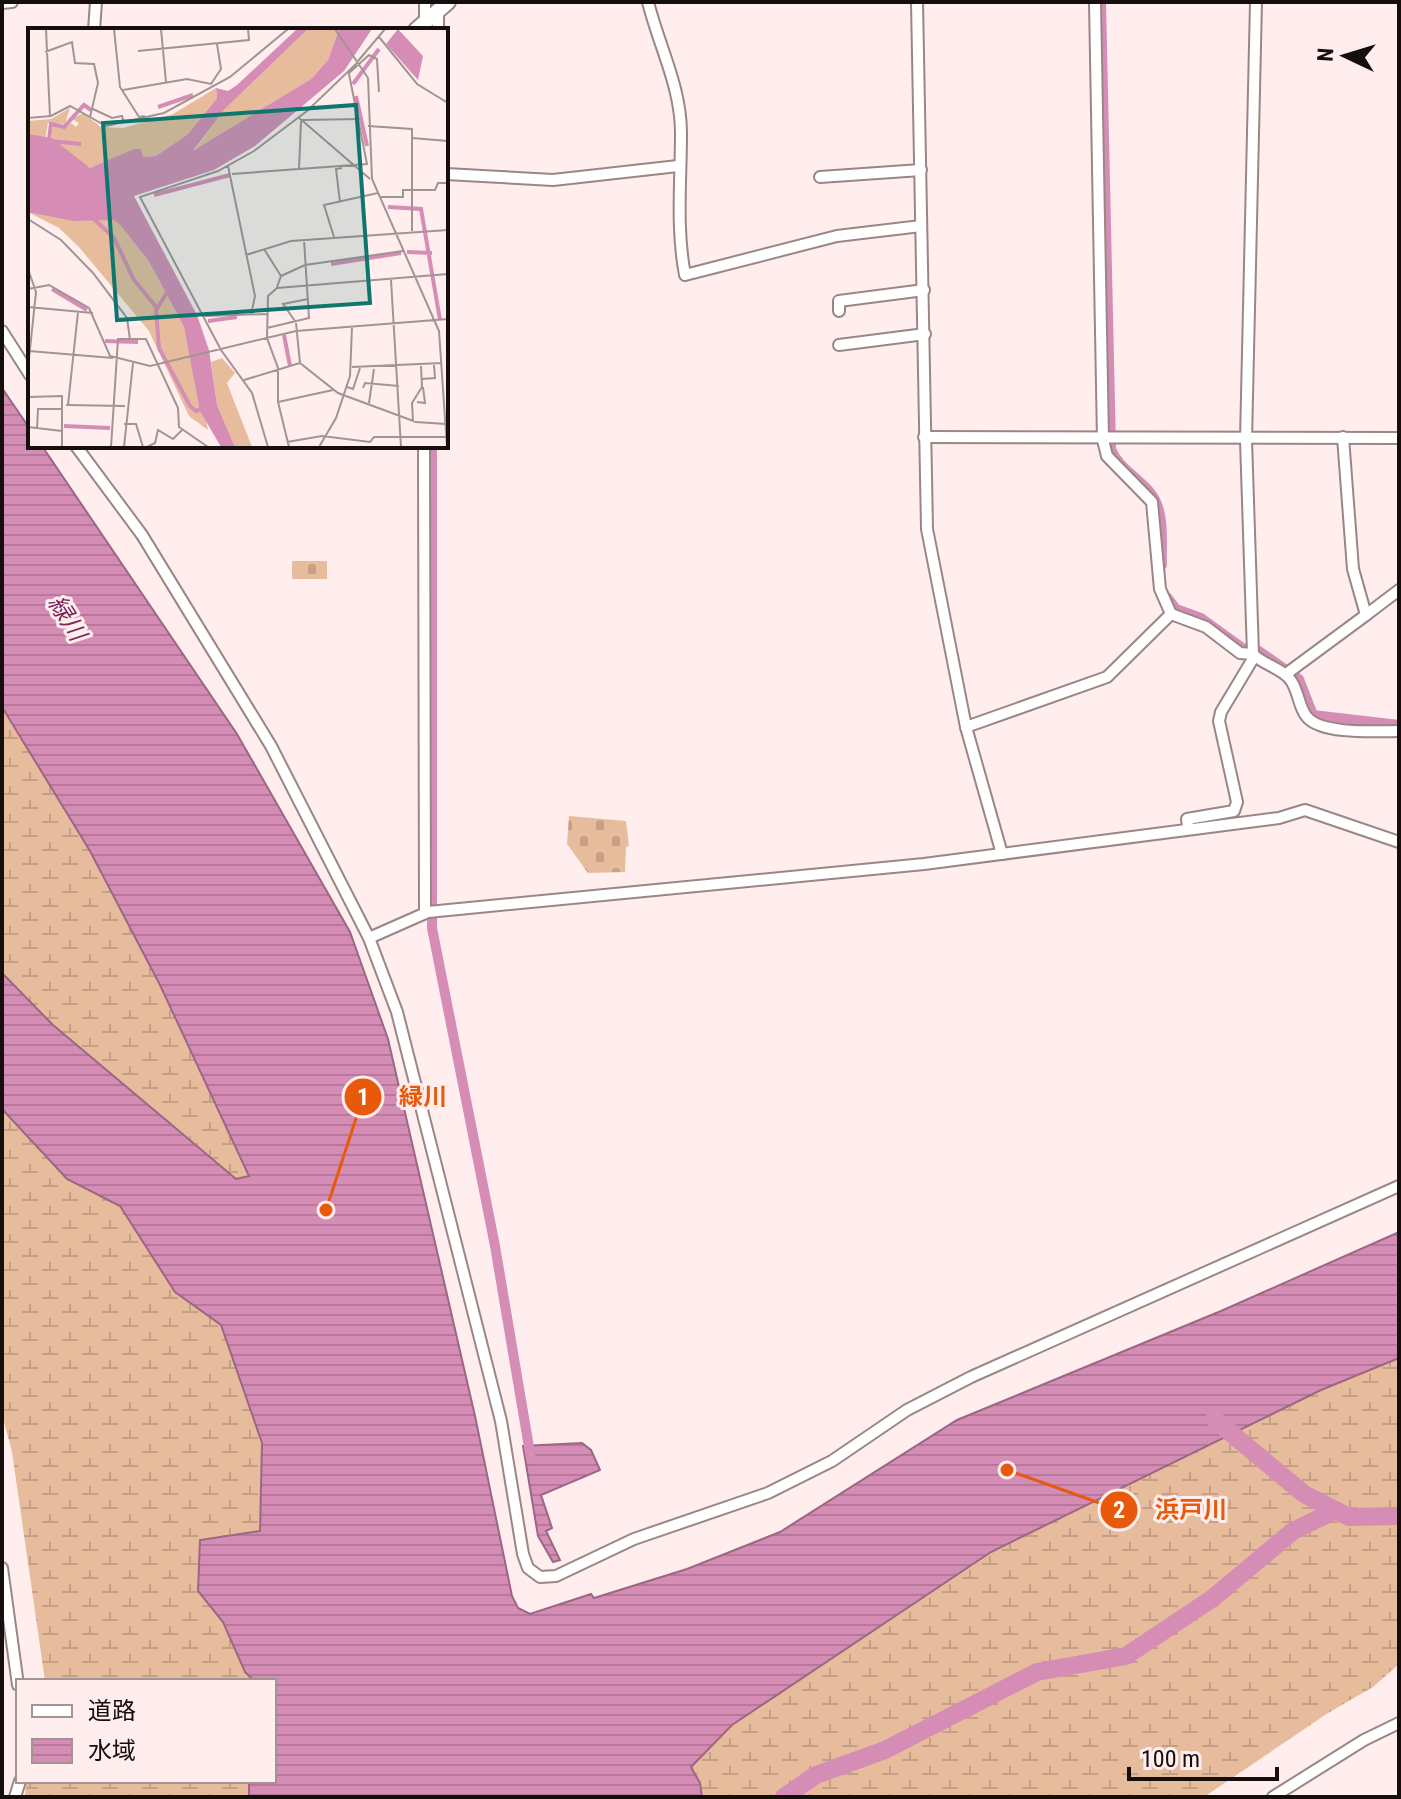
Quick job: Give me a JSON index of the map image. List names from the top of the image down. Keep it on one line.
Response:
{"water":["緑川"],"places":["緑川","浜戸川"],"legend":["道路","水域"],"scale_bar":"100 m","north":"left"}
